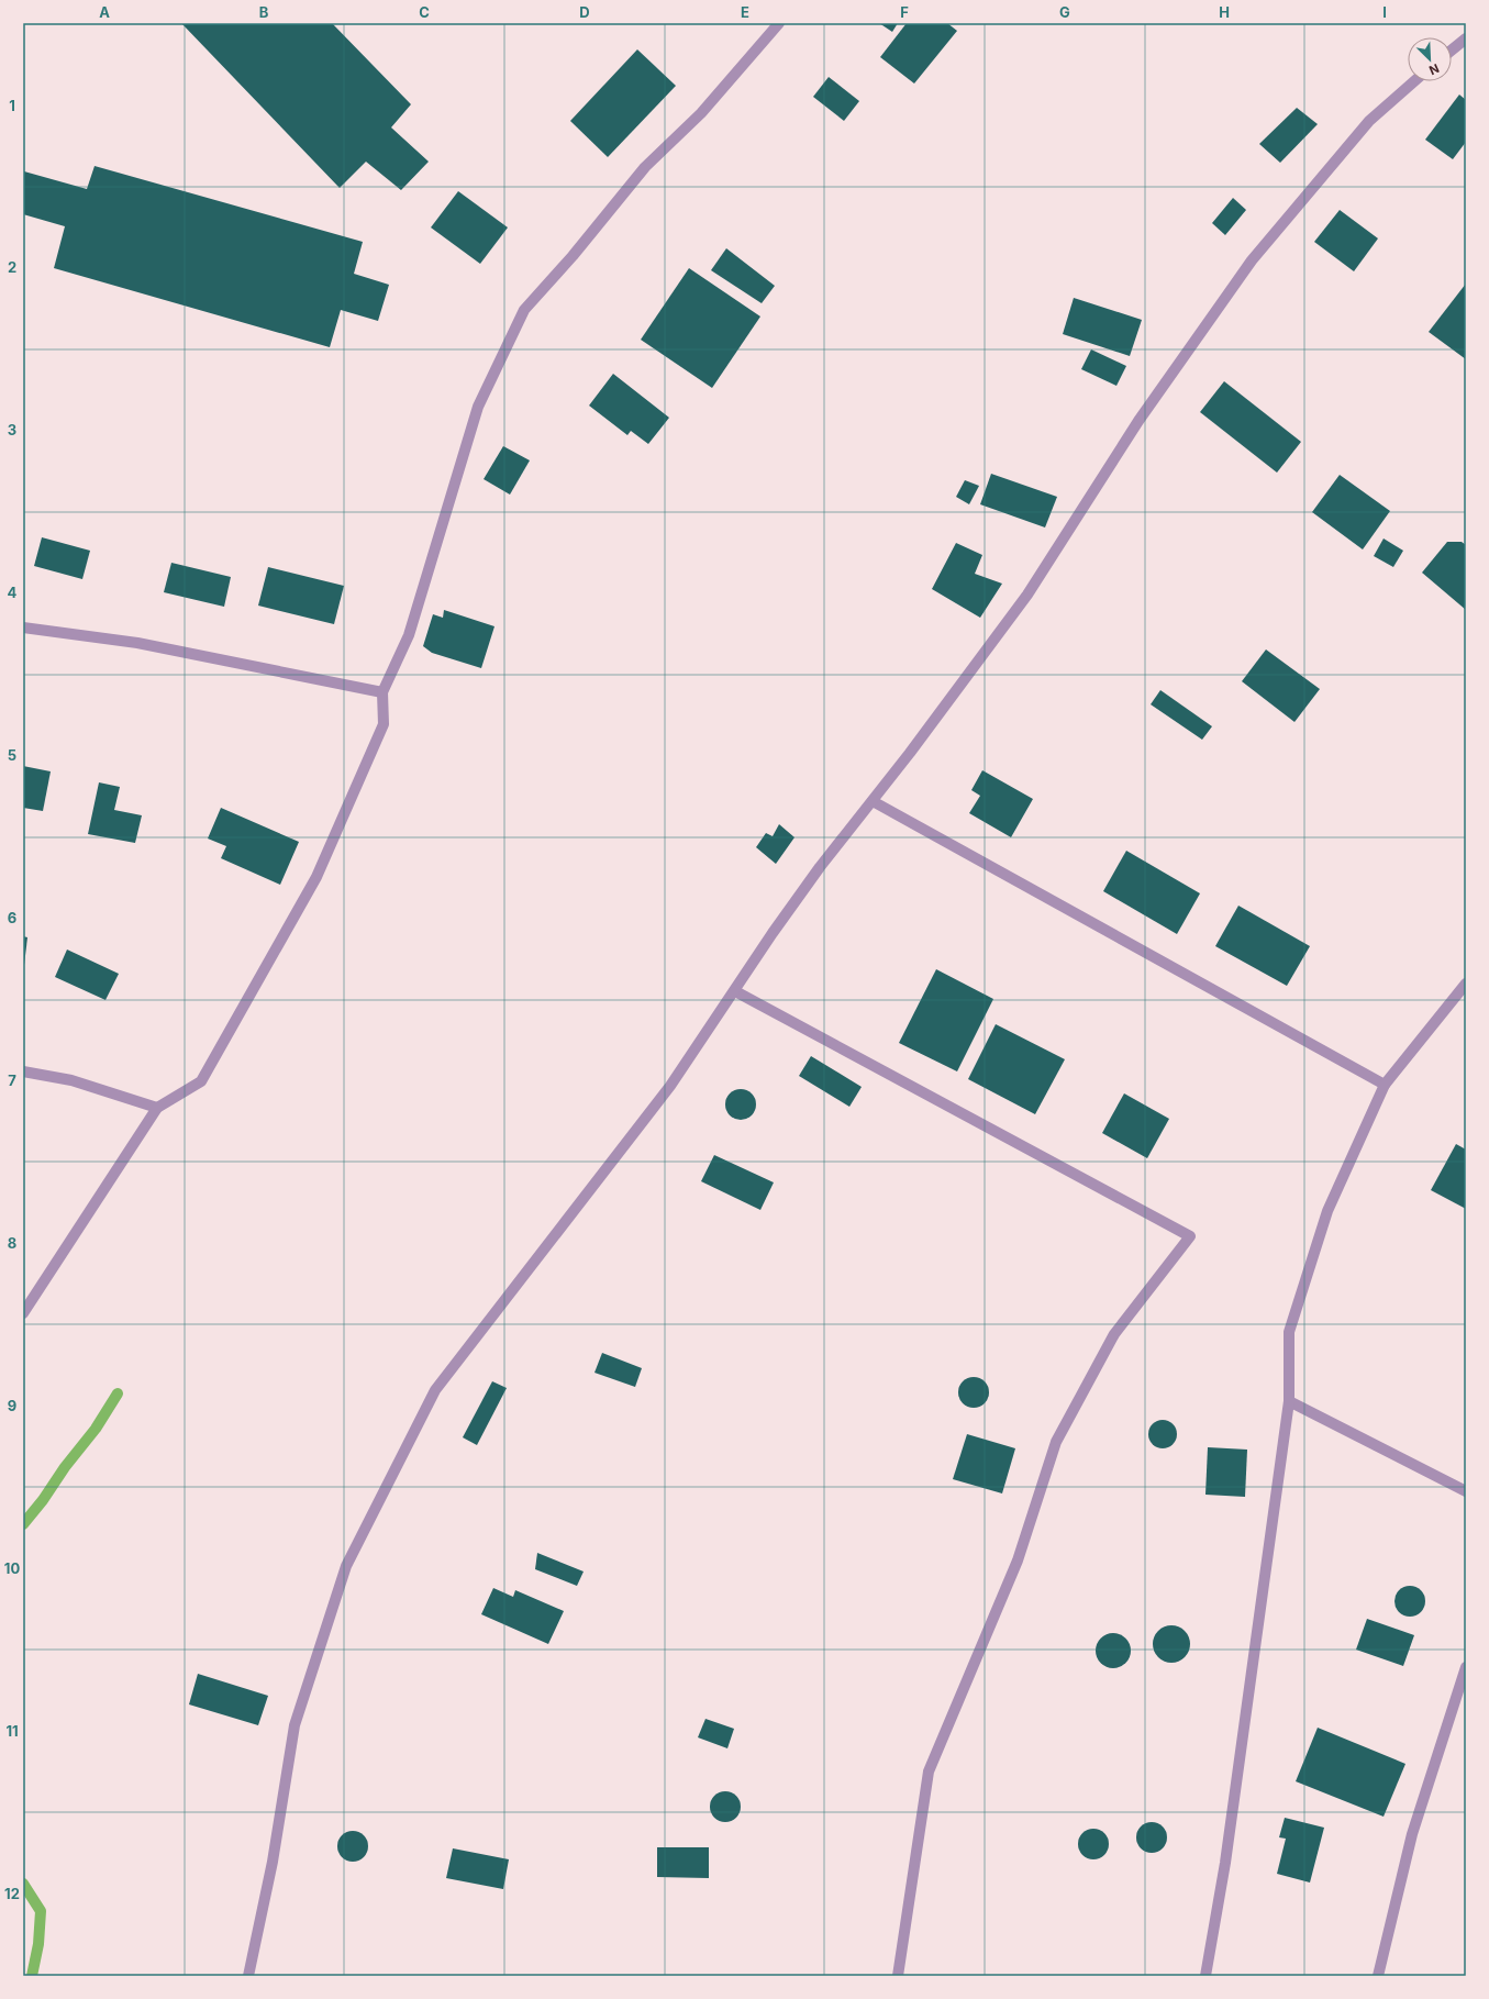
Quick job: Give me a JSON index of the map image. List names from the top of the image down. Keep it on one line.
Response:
{"north":"bottom right","grid":{"columns":["A","B","C","D","E","F","G","H","I"],"rows":["1","2","3","4","5","6","7","8","9","10","11","12"]}}
